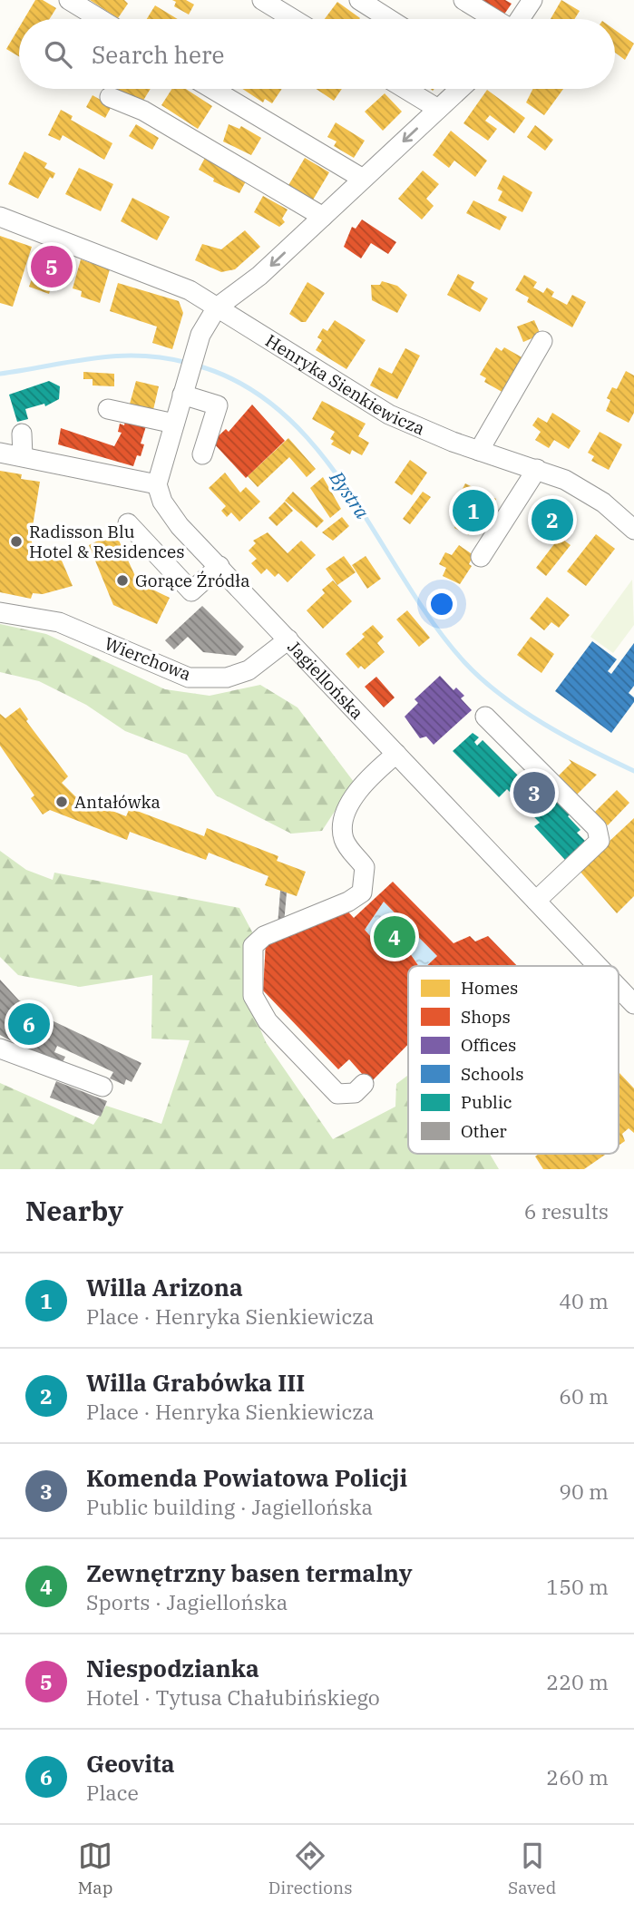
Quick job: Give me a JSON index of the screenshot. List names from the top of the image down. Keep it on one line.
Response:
{"streets":{"street":["Henryka Sienkiewicza","Wierchowa","Jagiellońska"]},"crossings":[["Wierchowa","Jagiellońska"]],"water":["Bystra"],"places":["Radisson Blu Hotel & Residences","Gorące Źródła","Antałówka"],"legend":["Homes","Shops","Offices","Schools","Public","Other"],"page":{"search":"Search here","pins":["5","1","2","3","4","6"],"heading":["Nearby","6 results"],"list":[{"mark":"1","name":"Willa Arizona","note":"Place · Henryka Sienkiewicza","value":"40 m"},{"mark":"2","name":"Willa Grabówka III","note":"Place · Henryka Sienkiewicza","value":"60 m"},{"mark":"3","name":"Komenda Powiatowa Policji","note":"Public building · Jagiellońska","value":"90 m"},{"mark":"4","name":"Zewnętrzny basen termalny","note":"Sports · Jagiellońska","value":"150 m"},{"mark":"5","name":"Niespodzianka","note":"Hotel · Tytusa Chałubińskiego","value":"220 m"},{"mark":"6","name":"Geovita","note":"Place","value":"260 m"}],"nav":["Map","Directions","Saved"]}}
